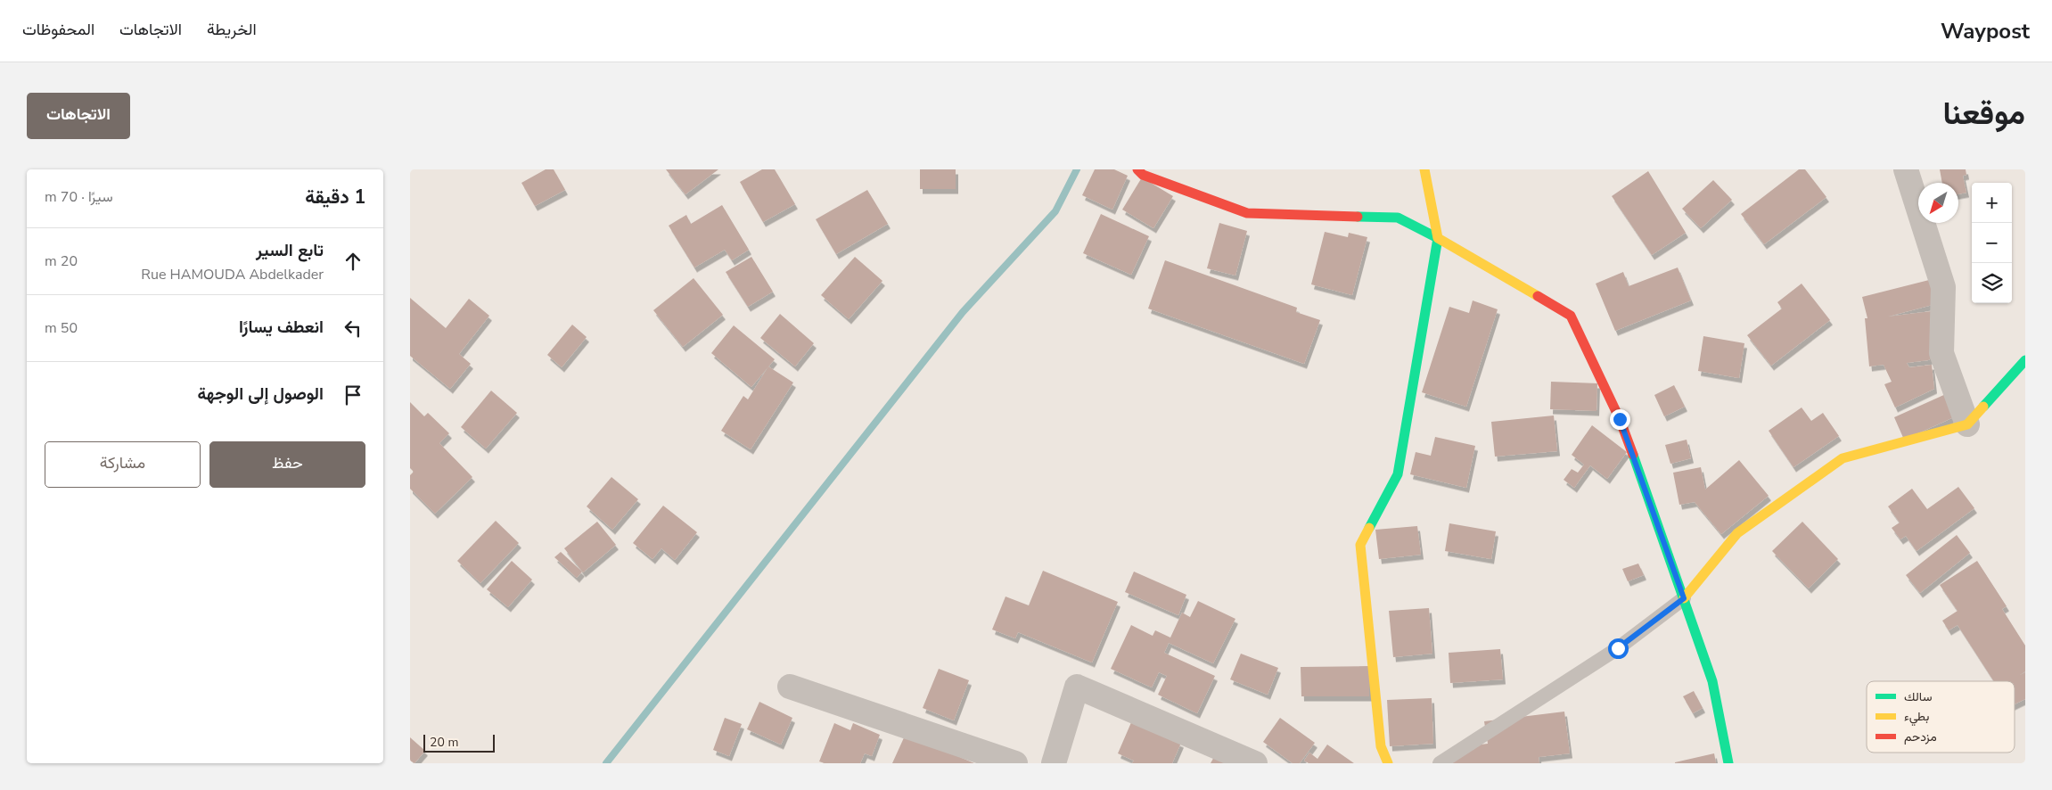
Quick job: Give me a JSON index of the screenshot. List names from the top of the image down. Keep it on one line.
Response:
{"legend":["سالك","بطيء","مزدحم"],"scale_bar":"20 m","north":"bottom left","page":{"header":"Waypost","nav":["الخريطة","الاتجاهات","المحفوظات"],"title":"موقعنا","buttons":["الاتجاهات",["حفظ","مشاركة"]],"heading":["1 دقيقة","سيرًا · 70 m"],"map_buttons":["+","−"],"list":[["تابع السير","Rue HAMOUDA Abdelkader","20 m"],["انعطف يسارًا","50 m"],"الوصول إلى الوجهة"],"scale":"20 m"}}
